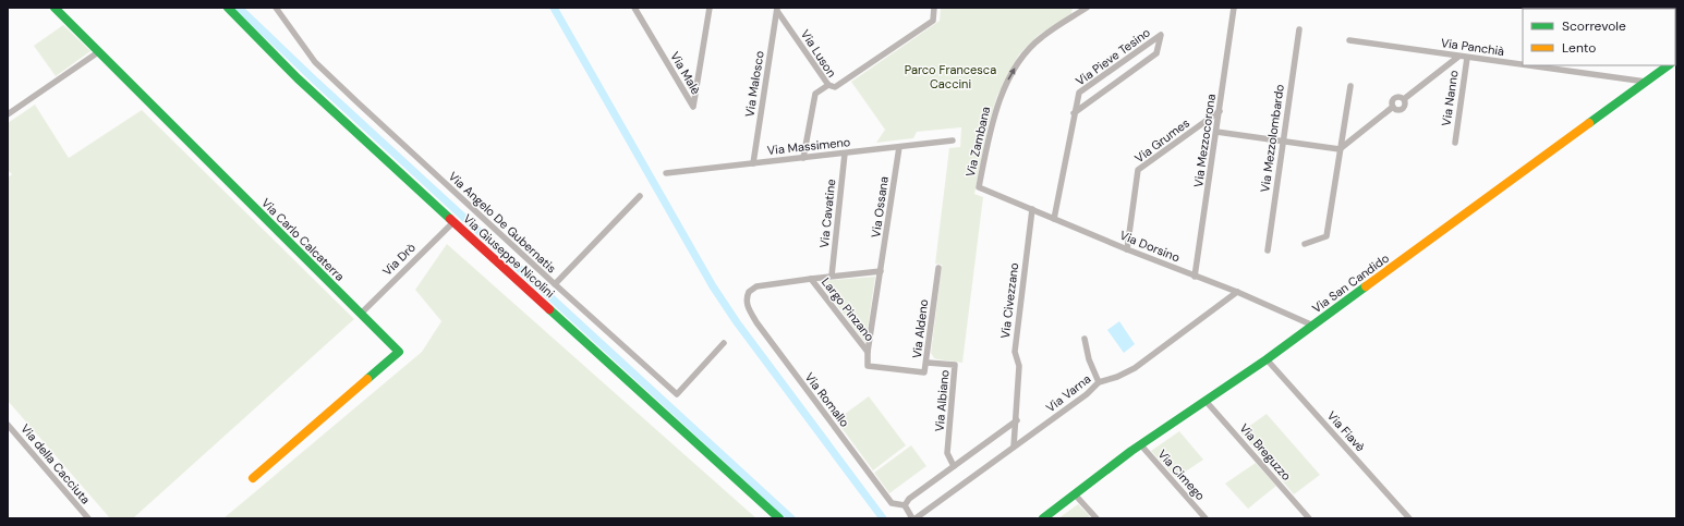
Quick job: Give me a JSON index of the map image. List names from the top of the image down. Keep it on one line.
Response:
{"streets":{"street":["Via Panchià","Via Luson","Via Pieve Tesino","Via Malè","Via Malosco","Via Nanno","Via Mezzolombardo","Via Grumes","Via Mezzocorona","Via Zambana","Via Massimeno","Via Ossana","Via Cavatine","Via Angelo De Gubernatis","Via Carlo Calcaterra","Via Dorsino","Via Giuseppe Nicolini","Via Drò","Via San Candido","Via Civezzano","Largo Pinzano","Via Aldeno","Via Varna","Via Romallo","Via Albiano","Via Fiavè","Via Breguzzo","Via della Cacciuta","Via Cimego"]},"crossings":[["Via Panchià","Via Nanno"],["Via Panchià","Via San Candido"],["Via Luson","Via Malosco"],["Via Luson","Via Massimeno"],["Via Pieve Tesino","Via Dorsino"],["Via Malosco","Via Massimeno"],["Via Grumes","Via Mezzocorona"],["Via Grumes","Via Dorsino"],["Via Mezzocorona","Via Dorsino"],["Via Zambana","Via Dorsino"],["Via Massimeno","Via Ossana"],["Via Massimeno","Via Cavatine"],["Via Ossana","Largo Pinzano"],["Via Carlo Calcaterra","Via Drò"],["Via Dorsino","Via San Candido"],["Via Dorsino","Via Civezzano"],["Via Dorsino","Via Varna"],["Via Giuseppe Nicolini","Via Drò"],["Via San Candido","Via Fiavè"],["Via San Candido","Via Breguzzo"],["Via San Candido","Via Cimego"],["Via Civezzano","Via Varna"],["Largo Pinzano","Via Aldeno"],["Largo Pinzano","Via Romallo"],["Via Aldeno","Via Albiano"]],"one_way":["Via Zambana"],"parks":["Parco Francesca Caccini"],"legend":["Scorrevole","Lento"]}
